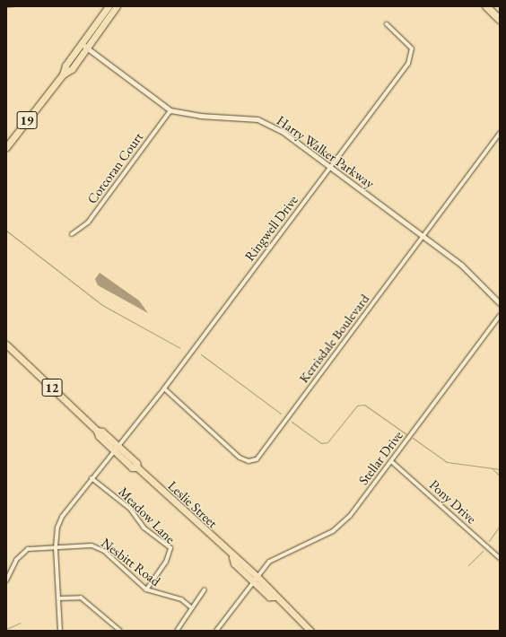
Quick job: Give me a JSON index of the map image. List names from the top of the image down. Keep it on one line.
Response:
{"streets":{"main road":["19","12","Leslie Street"],"street":["Harry Walker Parkway","Corcoran Court","Ringwell Drive","Kerrisdale Boulevard","Stellar Drive","Pony Drive","Meadow Lane","Nesbitt Road"]},"crossings":[["19","Harry Walker Parkway"],["Harry Walker Parkway","Corcoran Court"],["Harry Walker Parkway","Ringwell Drive"],["Harry Walker Parkway","Kerrisdale Boulevard"],["Ringwell Drive","Kerrisdale Boulevard"],["Ringwell Drive","Leslie Street"],["Ringwell Drive","Meadow Lane"],["Ringwell Drive","Nesbitt Road"],["Stellar Drive","Pony Drive"],["Stellar Drive","Leslie Street"],["Meadow Lane","Nesbitt Road"]]}
